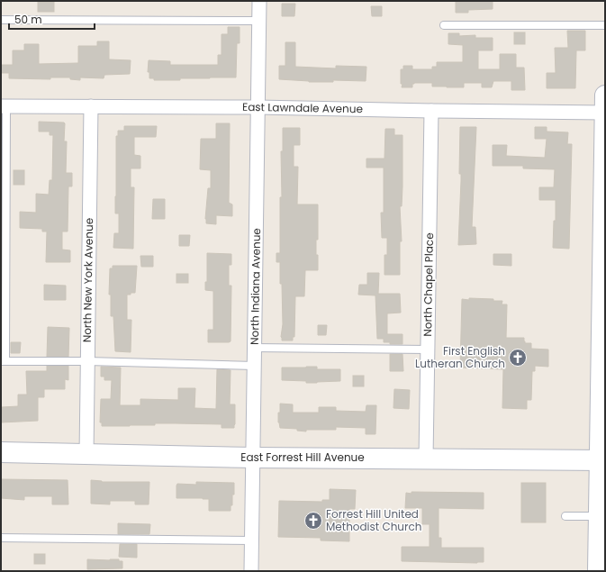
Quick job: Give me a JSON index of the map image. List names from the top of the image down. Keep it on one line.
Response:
{"streets":{"main road":["East Forrest Hill Avenue"],"street":["East Lawndale Avenue","North New York Avenue","North Chapel Place","North Indiana Avenue"]},"crossings":[["East Lawndale Avenue","North New York Avenue"],["East Lawndale Avenue","North Chapel Place"],["East Lawndale Avenue","North Indiana Avenue"],["North New York Avenue","East Forrest Hill Avenue"],["North Chapel Place","East Forrest Hill Avenue"],["North Indiana Avenue","East Forrest Hill Avenue"]],"places":{"church":["First English Lutheran Church","Forrest Hill United Methodist Church"]},"scale_bar":"50 m"}
